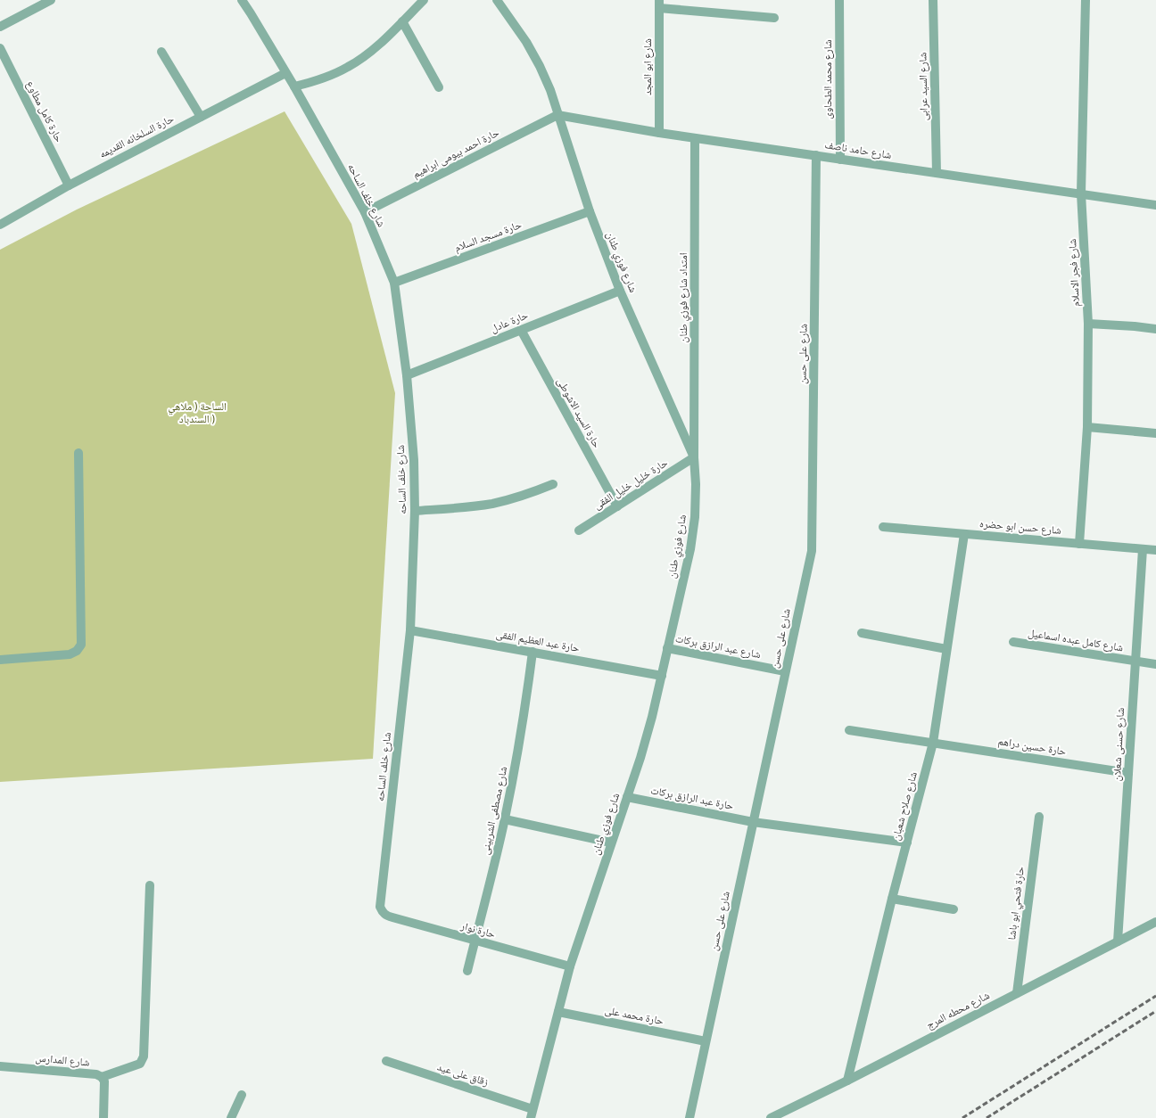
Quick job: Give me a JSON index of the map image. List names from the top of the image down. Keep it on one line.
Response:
{"streets":{"street":["شارع ابو المجد","شارع محمد الطحاوى","شارع السيد عرابى","حارة كامل مطاوع","حارة السلخانه القديمه","شارع حامد ناصف","حارة احمد بيومى ابراهيم","شارع خلف الساحه","حارة مسجد السلام","شارع فوزي طنان","شارع فجر الاسلام","امتداد شارع فوزي طنان","حارة عادل","شارع على حسن","حارة السيد الاشوطى","حارة خليل خليل الفقى","شارع حسن ابو حضره","شارع كامل عبده اسماعيل","حارة عبد العظيم الفقى","شارع عبد الرازق بركات","شارع حسنى شعلان","حارة حسين دراهم","حارة عبد الرازق بركات","شارع صلاح شعبان","شارع مصطفى الشربينى","حارة فتحي ابو باشا","حارة نوار","شارع محطه المرج","حارة محمد على","شارع المدارس","زقاق على عيد"]},"crossings":[["شارع ابو المجد","شارع حامد ناصف"],["شارع محمد الطحاوى","شارع حامد ناصف"],["شارع السيد عرابى","شارع حامد ناصف"],["حارة كامل مطاوع","حارة السلخانه القديمه"],["حارة السلخانه القديمه","شارع خلف الساحه"],["شارع حامد ناصف","حارة احمد بيومى ابراهيم"],["شارع حامد ناصف","شارع فوزي طنان"],["شارع حامد ناصف","شارع فجر الاسلام"],["شارع حامد ناصف","امتداد شارع فوزي طنان"],["شارع حامد ناصف","شارع على حسن"],["حارة احمد بيومى ابراهيم","شارع خلف الساحه"],["حارة احمد بيومى ابراهيم","شارع فوزي طنان"],["شارع خلف الساحه","حارة مسجد السلام"],["شارع خلف الساحه","حارة عادل"],["شارع خلف الساحه","حارة عبد العظيم الفقى"],["شارع خلف الساحه","حارة نوار"],["حارة مسجد السلام","شارع فوزي طنان"],["شارع فوزي طنان","امتداد شارع فوزي طنان"],["شارع فوزي طنان","حارة عادل"],["شارع فوزي طنان","حارة خليل خليل الفقى"],["شارع فوزي طنان","حارة عبد العظيم الفقى"],["شارع فوزي طنان","شارع عبد الرازق بركات"],["شارع فوزي طنان","حارة عبد الرازق بركات"],["شارع فوزي طنان","حارة نوار"],["شارع فوزي طنان","حارة محمد على"],["شارع فوزي طنان","زقاق على عيد"],["شارع فجر الاسلام","شارع حسن ابو حضره"],["امتداد شارع فوزي طنان","حارة خليل خليل الفقى"],["حارة عادل","حارة السيد الاشوطى"],["شارع على حسن","شارع عبد الرازق بركات"],["شارع على حسن","حارة عبد الرازق بركات"],["شارع على حسن","حارة محمد على"],["حارة السيد الاشوطى","حارة خليل خليل الفقى"],["شارع حسن ابو حضره","شارع حسنى شعلان"],["شارع حسن ابو حضره","شارع صلاح شعبان"],["شارع كامل عبده اسماعيل","شارع حسنى شعلان"],["حارة عبد العظيم الفقى","شارع مصطفى الشربينى"],["شارع حسنى شعلان","حارة حسين دراهم"],["شارع حسنى شعلان","شارع محطه المرج"],["حارة حسين دراهم","شارع صلاح شعبان"],["حارة عبد الرازق بركات","شارع صلاح شعبان"],["شارع صلاح شعبان","شارع محطه المرج"],["شارع مصطفى الشربينى","حارة نوار"],["حارة فتحي ابو باشا","شارع محطه المرج"]],"parks":["الساحة ( ملاهي السندباد )"]}
